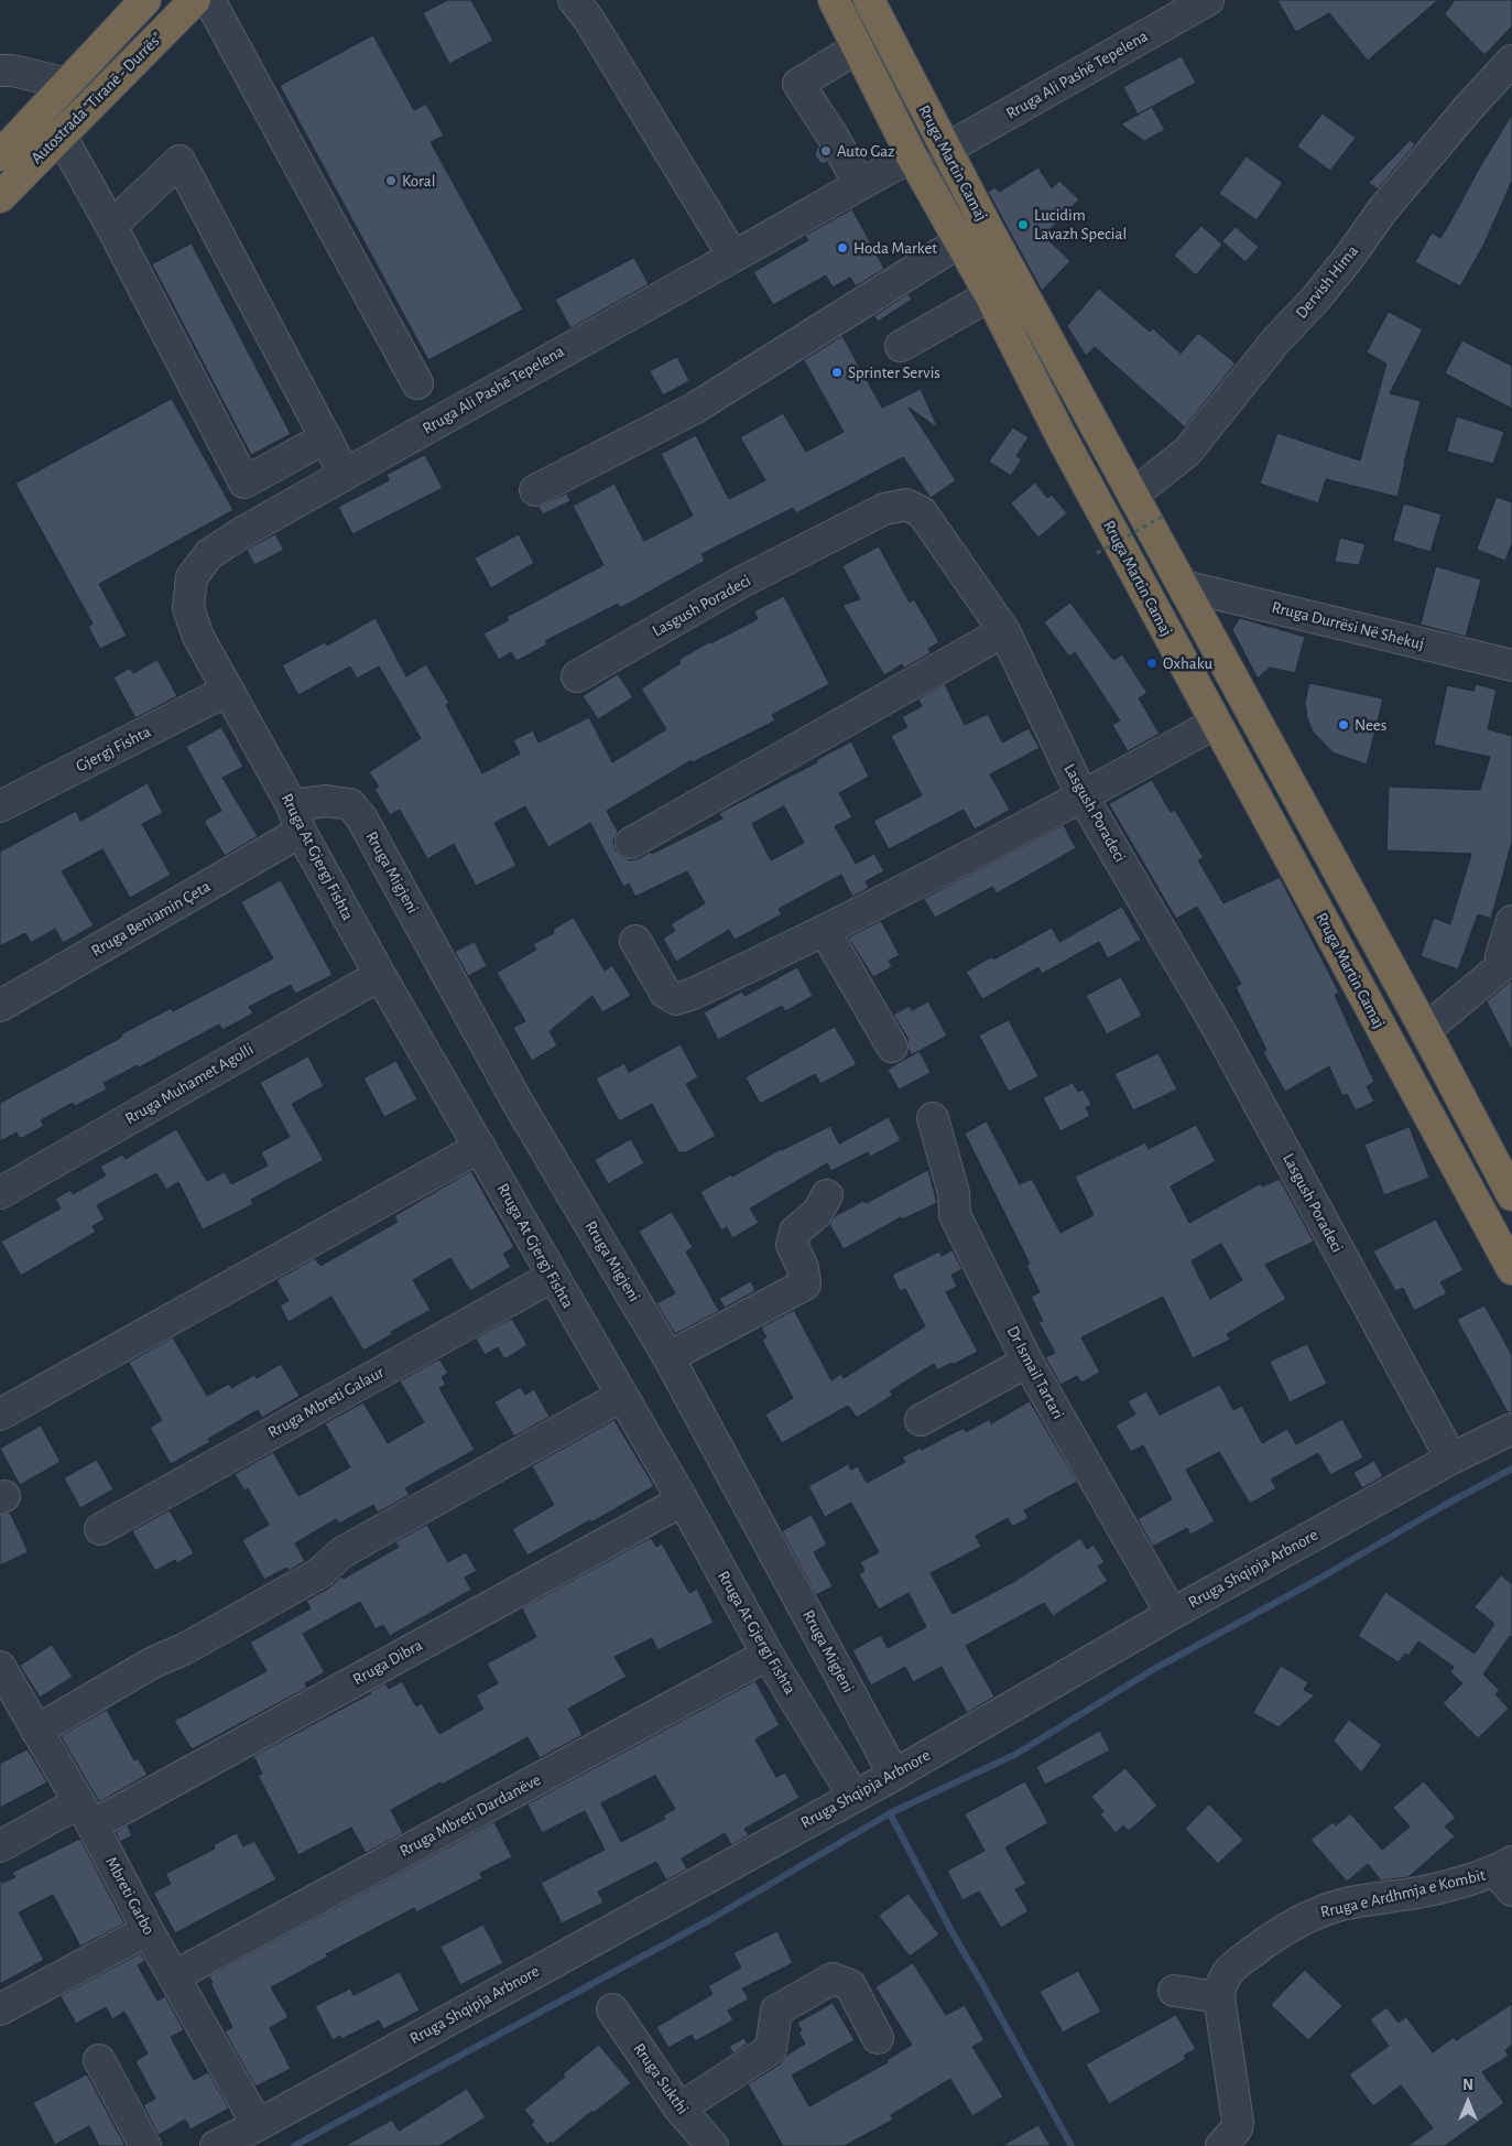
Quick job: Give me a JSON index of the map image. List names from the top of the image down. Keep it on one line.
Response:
{"streets":{"highway":["Autostrada \"Tiranë - Durrës\"","Rruga Martin Camaj"],"street":["Rruga Ali Pashë Tepelena","Dervish Hima","Lasgush Poradeci","Rruga Durrësi Në Shekuj","Gjergj Fishta","Rruga At Gjergj Fishta","Rruga Migjeni","Rruga Beniamin Çeta","Rruga Muhamet Agolli","Dr Ismail Tartari","Rruga Mbreti Galaur","Rruga Shqipja Arbnore","Rruga Dibra","Rruga Mbreti Dardanëve","Rruga e Ardhmja e Kombit","Mbreti Garbo","Rruga Sukthi"]},"crossings":[["Rruga Ali Pashë Tepelena","Rruga Martin Camaj"],["Rruga Ali Pashë Tepelena","Gjergj Fishta"],["Rruga Ali Pashë Tepelena","Rruga At Gjergj Fishta"],["Rruga Martin Camaj","Dervish Hima"],["Rruga Martin Camaj","Rruga Durrësi Në Shekuj"],["Lasgush Poradeci","Rruga Shqipja Arbnore"],["Gjergj Fishta","Rruga At Gjergj Fishta"],["Rruga At Gjergj Fishta","Rruga Migjeni"],["Rruga At Gjergj Fishta","Rruga Beniamin Çeta"],["Rruga At Gjergj Fishta","Rruga Muhamet Agolli"],["Rruga At Gjergj Fishta","Rruga Mbreti Galaur"],["Rruga At Gjergj Fishta","Rruga Shqipja Arbnore"],["Rruga At Gjergj Fishta","Rruga Dibra"],["Rruga At Gjergj Fishta","Rruga Mbreti Dardanëve"],["Rruga Migjeni","Rruga Beniamin Çeta"],["Rruga Migjeni","Rruga Shqipja Arbnore"],["Dr Ismail Tartari","Rruga Shqipja Arbnore"],["Rruga Shqipja Arbnore","Mbreti Garbo"],["Rruga Dibra","Mbreti Garbo"],["Rruga Mbreti Dardanëve","Mbreti Garbo"]],"places":["Auto Gaz","Koral","Lucidim Lavazh Special","Hoda Market","Sprinter Servis","Oxhaku","Nees"],"north":"top"}
